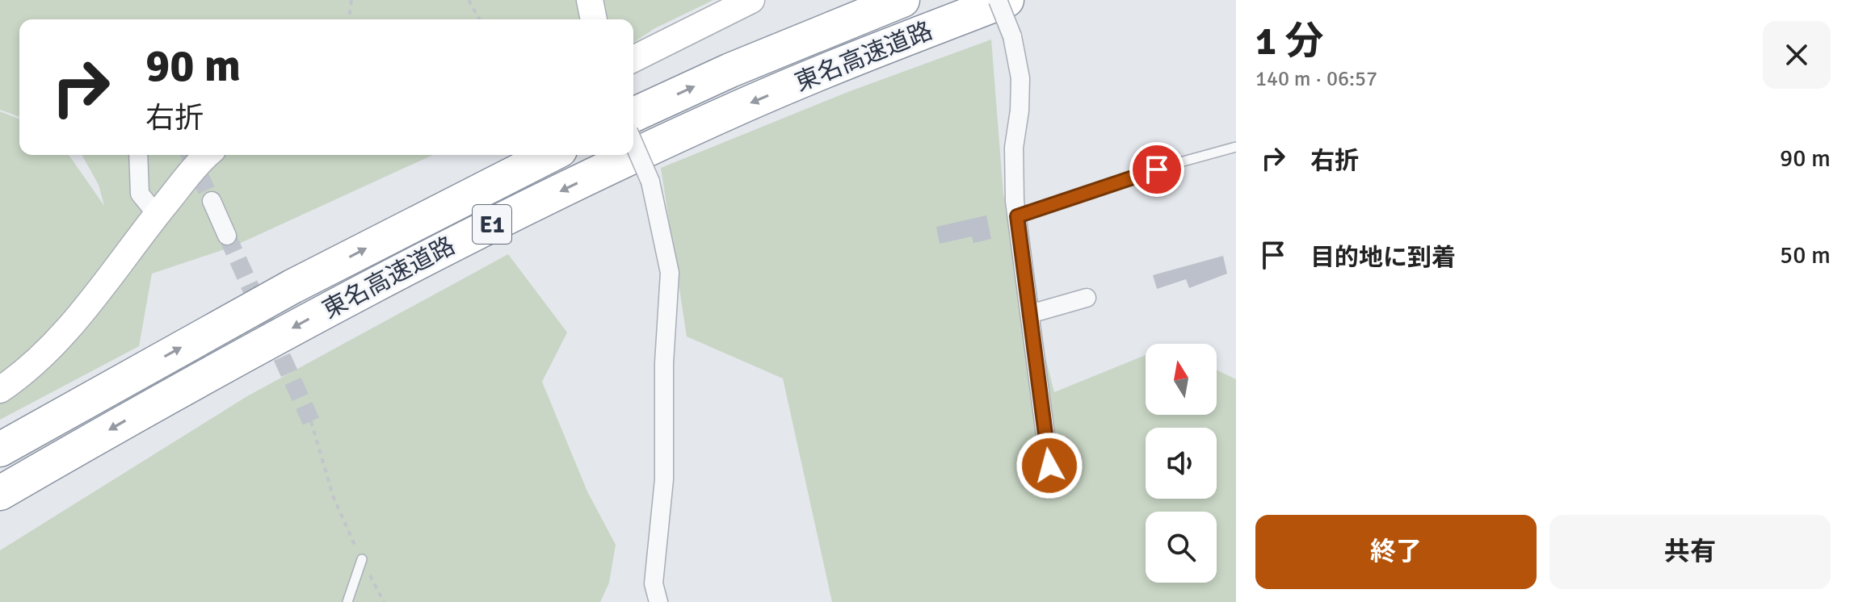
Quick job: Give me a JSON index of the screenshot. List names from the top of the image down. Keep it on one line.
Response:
{"streets":{"highway":["東名高速道路","E1"]},"north":"top","page":{"heading":["1 分","140 m · 06:57"],"turn":["90 m","右折"],"list":[{"name":"右折","value":"90 m"},{"name":"目的地に到着","value":"50 m"}],"buttons":["終了","共有"]}}
